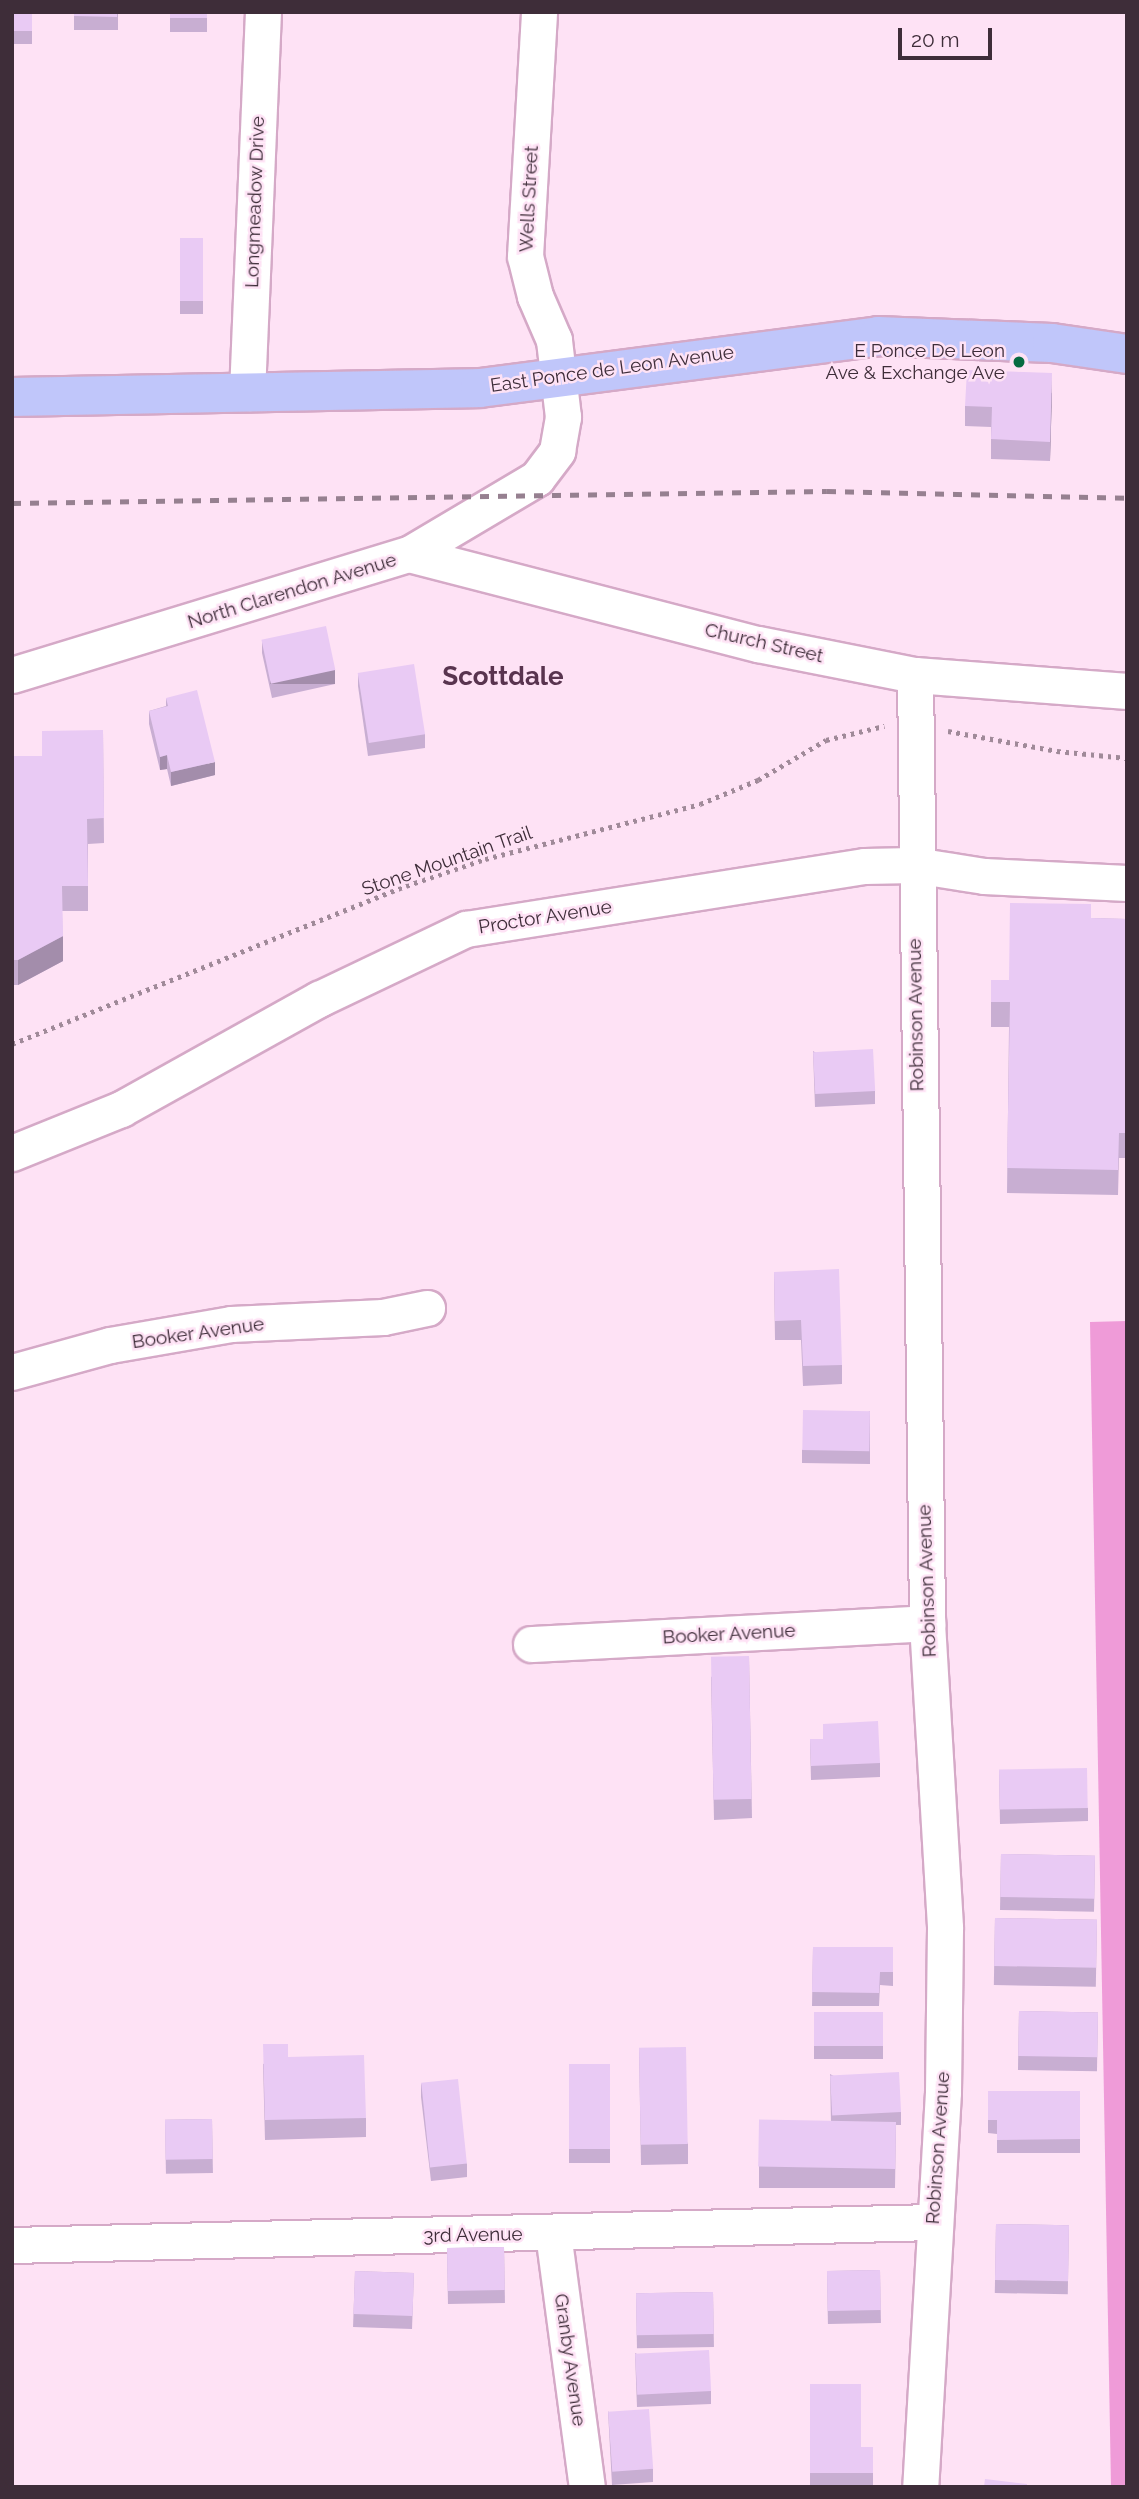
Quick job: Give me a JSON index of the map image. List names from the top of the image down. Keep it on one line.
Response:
{"streets":{"main road":["East Ponce de Leon Avenue"],"street":["Wells Street","Longmeadow Drive","North Clarendon Avenue","Church Street","Proctor Avenue","Robinson Avenue","Booker Avenue","3rd Avenue","Granby Avenue"],"path":["Stone Mountain Trail"]},"crossings":[["Wells Street","East Ponce de Leon Avenue"],["Wells Street","North Clarendon Avenue"],["Longmeadow Drive","East Ponce de Leon Avenue"],["East Ponce de Leon Avenue","North Clarendon Avenue"],["North Clarendon Avenue","Church Street"],["Church Street","Robinson Avenue"],["Proctor Avenue","Robinson Avenue"],["Robinson Avenue","Booker Avenue"],["Robinson Avenue","3rd Avenue"],["3rd Avenue","Granby Avenue"]],"districts":["Scottdale"],"places":["E Ponce De Leon Ave & Exchange Ave"],"scale_bar":"20 m"}
